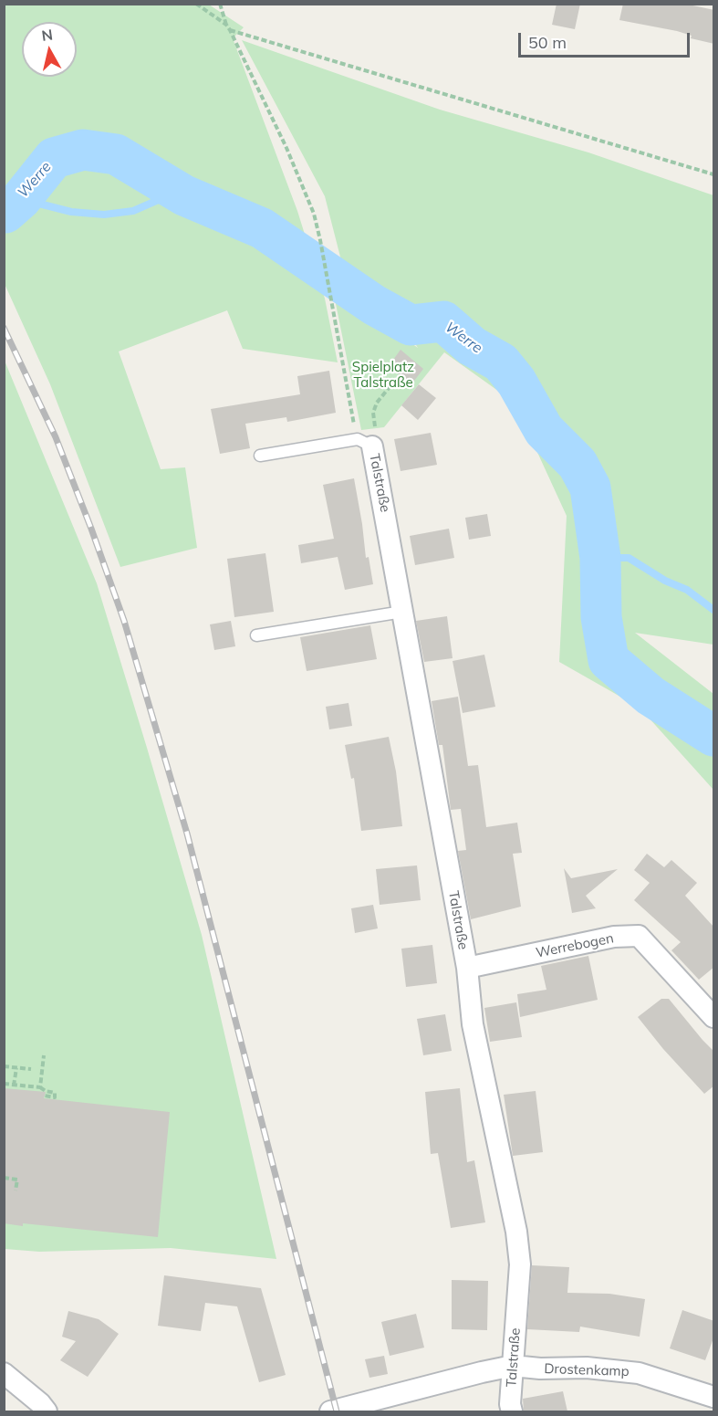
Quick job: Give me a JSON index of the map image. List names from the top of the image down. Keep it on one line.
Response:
{"streets":{"street":["Talstraße","Werrebogen","Drostenkamp"]},"crossings":[["Talstraße","Werrebogen"],["Talstraße","Drostenkamp"]],"water":["Werre"],"parks":["Spielplatz Talstraße"],"scale_bar":"50 m","north":"top"}
